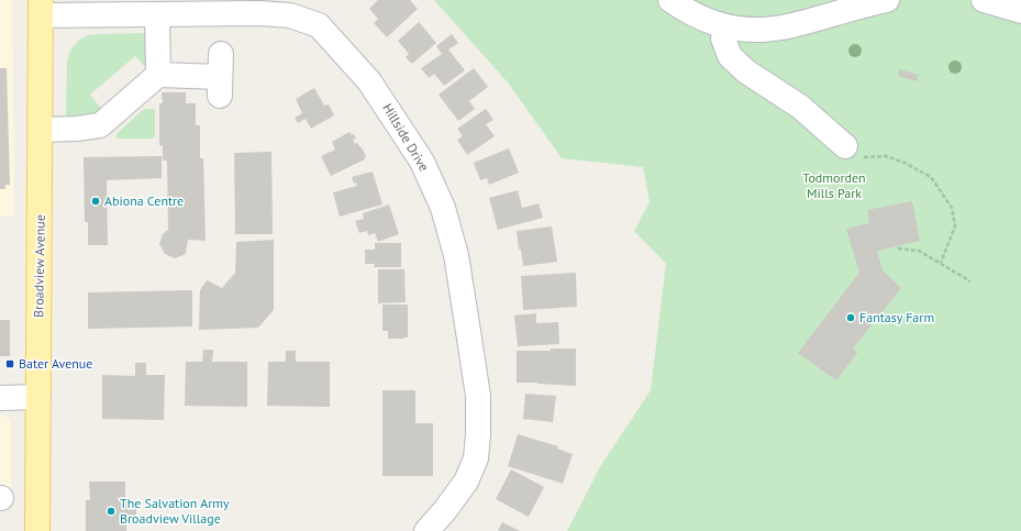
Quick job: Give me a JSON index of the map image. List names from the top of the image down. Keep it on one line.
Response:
{"streets":{"main road":["Broadview Avenue"],"street":["Hillside Drive"]},"crossings":[["Hillside Drive","Broadview Avenue"]],"parks":["Todmorden Mills Park"],"places":{"other":["Abiona Centre","Fantasy Farm","The Salvation Army Broadview Village"],"transit":["Bater Avenue"]}}
